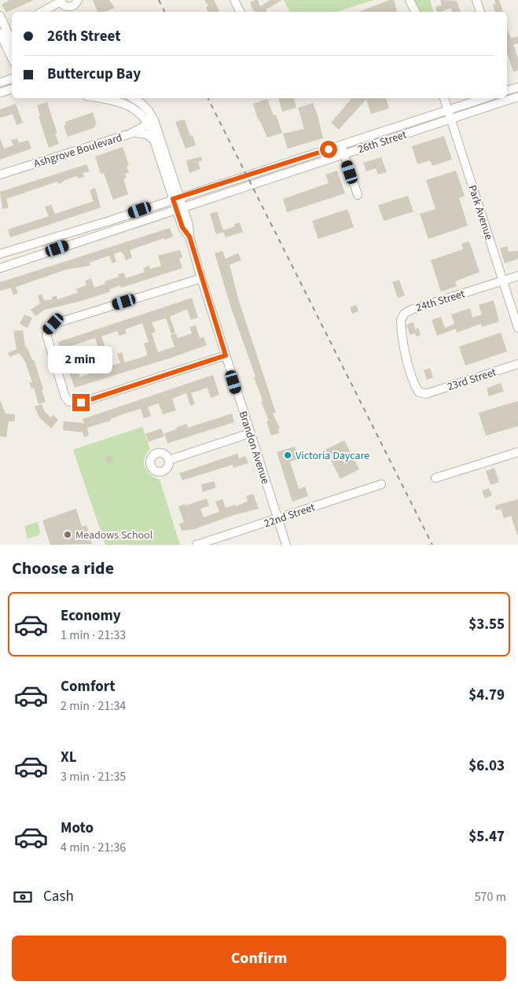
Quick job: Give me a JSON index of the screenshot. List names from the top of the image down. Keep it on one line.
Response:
{"streets":{"street":["26th Street","Ashgrove Boulevard","Park Avenue","24th Street","23rd Street","Brandon Avenue","22nd Street"]},"crossings":[["26th Street","Park Avenue"],["26th Street","Brandon Avenue"],["Park Avenue","24th Street"],["24th Street","23rd Street"],["Brandon Avenue","22nd Street"]],"places":["Victoria Daycare","Meadows School"],"page":{"banner":["26th Street","Buttercup Bay"],"bubble":"2 min","heading":"Choose a ride","list":[{"name":"Economy","note":"1 min · 21:33","value":"$3.55"},{"name":"Comfort","note":"2 min · 21:34","value":"$4.79"},{"name":"XL","note":"3 min · 21:35","value":"$6.03"},{"name":"Moto","note":"4 min · 21:36","value":"$5.47"}],"pay":["Cash","570 m"],"buttons":"Confirm"}}
